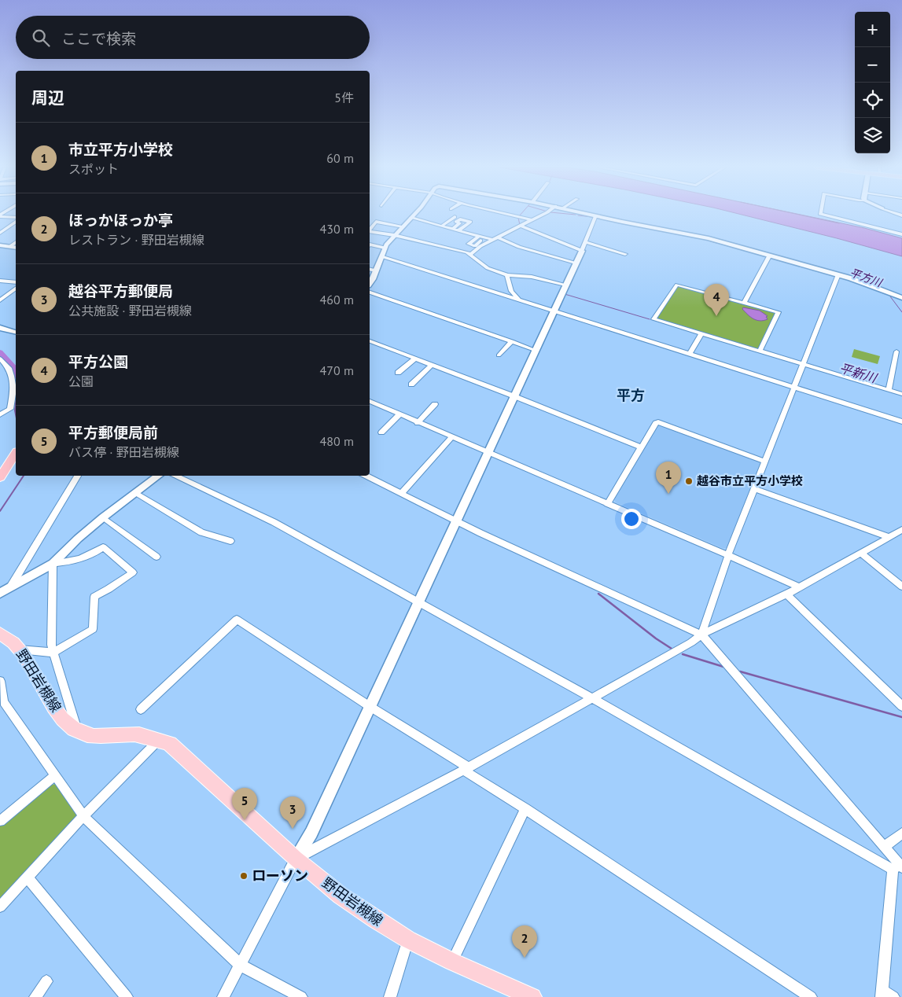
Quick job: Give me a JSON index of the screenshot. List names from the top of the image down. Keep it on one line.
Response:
{"streets":{"main road":["野田岩槻線"]},"districts":["平方"],"water":["平方川","平新川"],"places":["越谷市立平方小学校","ローソン"],"page":{"map_buttons":["+","−"],"search":"ここで検索","heading":["周辺","5件"],"list":[{"mark":"1","name":"市立平方小学校","note":"スポット","value":"60 m"},{"mark":"2","name":"ほっかほっか亭","note":"レストラン · 野田岩槻線","value":"430 m"},{"mark":"3","name":"越谷平方郵便局","note":"公共施設 · 野田岩槻線","value":"460 m"},{"mark":"4","name":"平方公園","note":"公園","value":"470 m"},{"mark":"5","name":"平方郵便局前","note":"バス停 · 野田岩槻線","value":"480 m"}],"pins":["4","1","5","3","2"]}}
